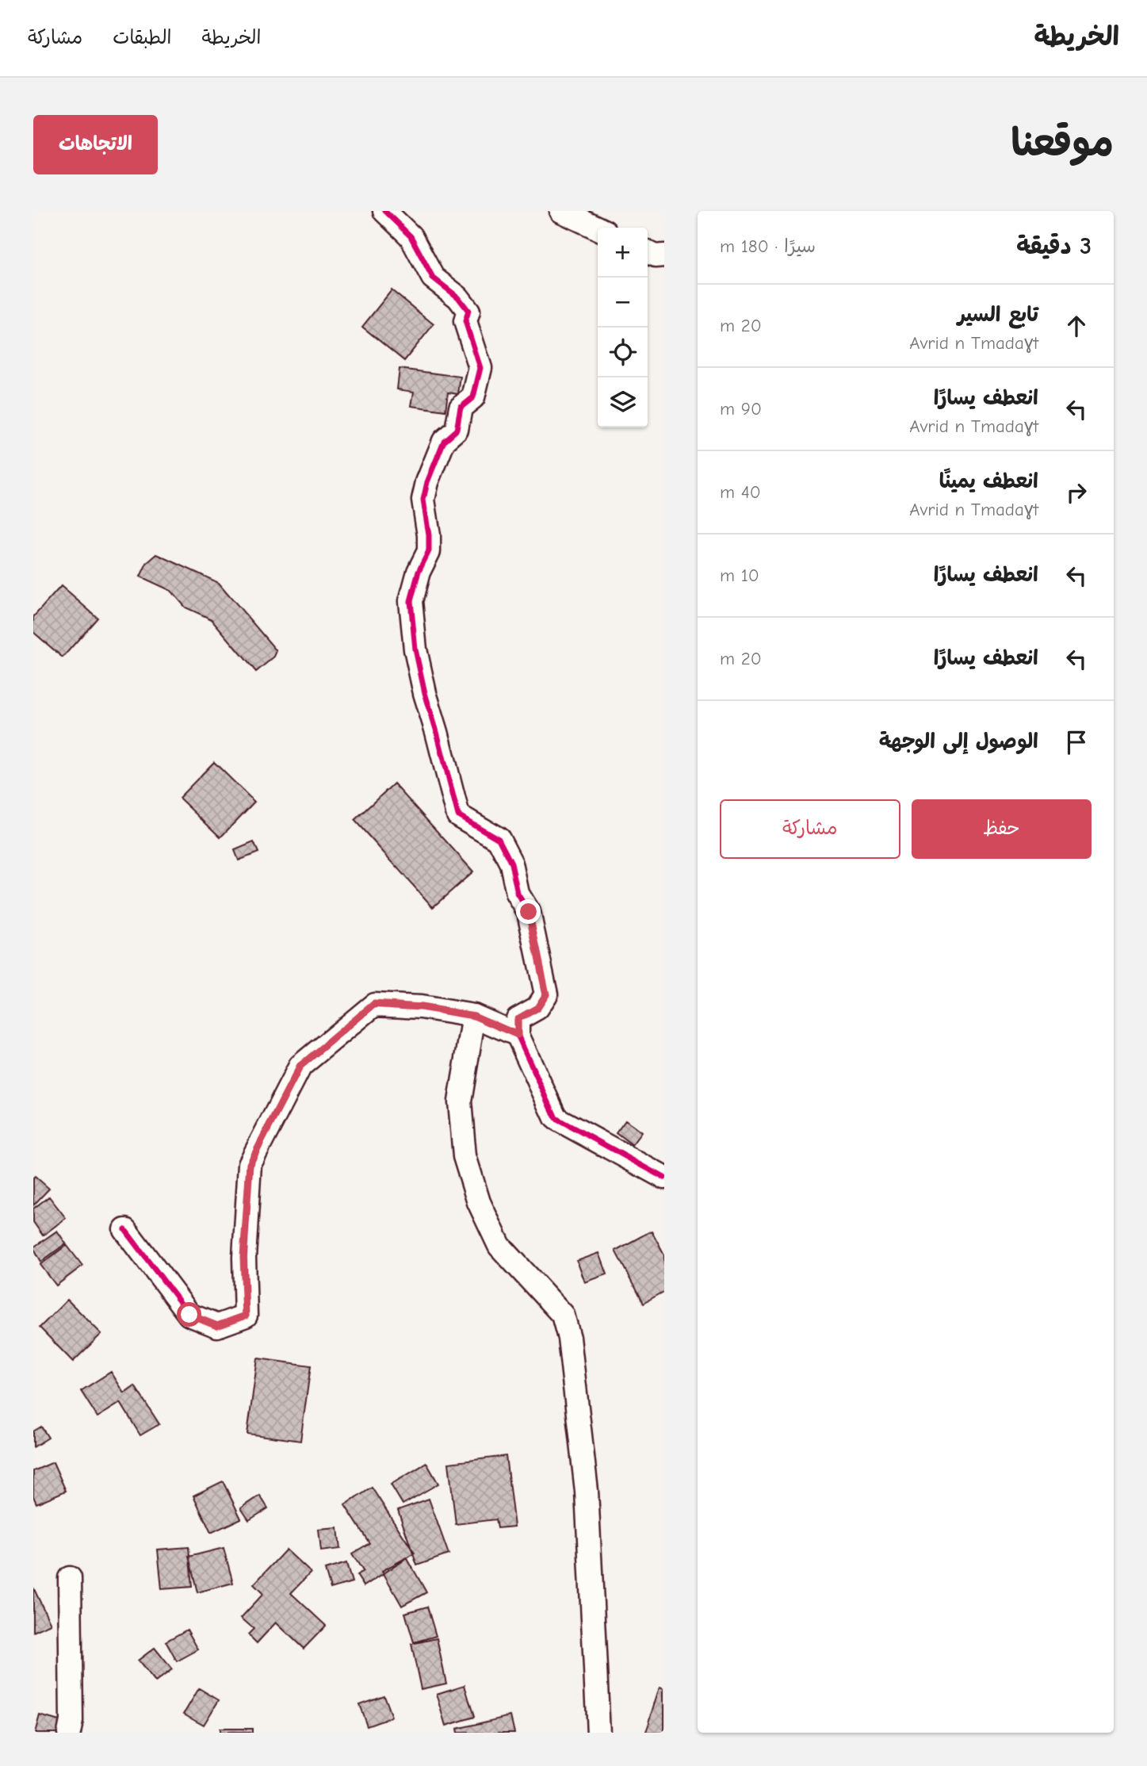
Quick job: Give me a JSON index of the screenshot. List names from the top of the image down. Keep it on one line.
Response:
{"page":{"header":"الخريطة","nav":["الخريطة","الطبقات","مشاركة"],"title":"موقعنا","buttons":["الاتجاهات",["حفظ","مشاركة"]],"heading":["3 دقيقة","سيرًا · 180 m"],"map_buttons":["+","−"],"list":[["تابع السير","Avrid n Tmadaɣt","20 m"],["انعطف يسارًا","Avrid n Tmadaɣt","90 m"],["انعطف يمينًا","Avrid n Tmadaɣt","40 m"],["انعطف يسارًا","10 m"],["انعطف يسارًا","20 m"],"الوصول إلى الوجهة"]}}
